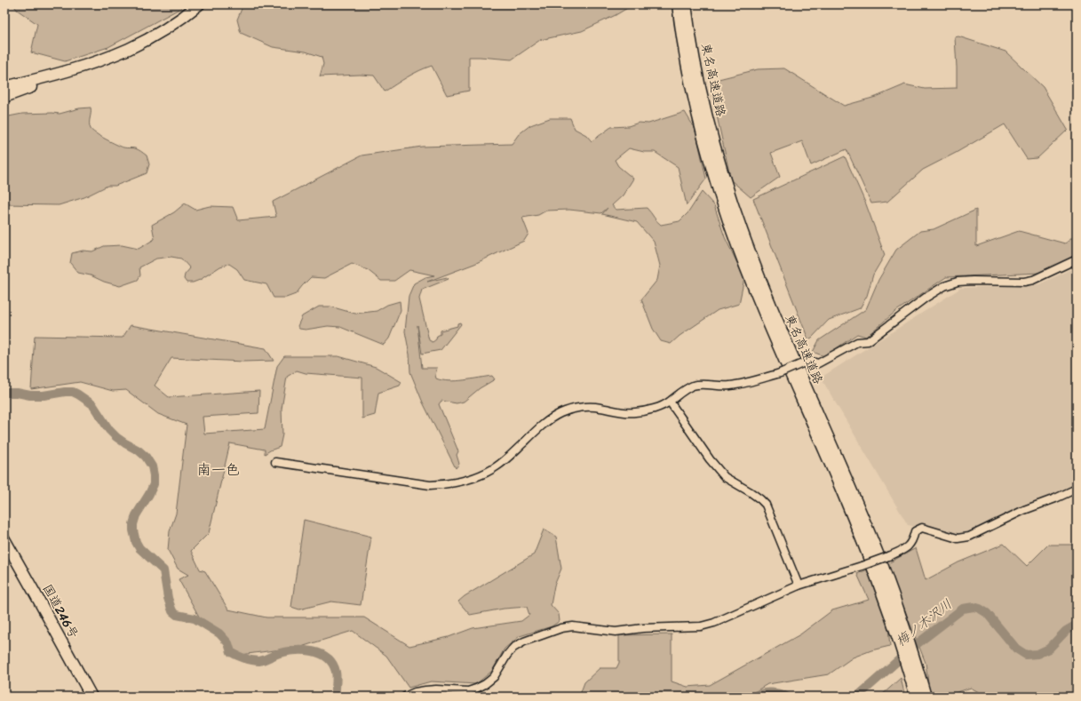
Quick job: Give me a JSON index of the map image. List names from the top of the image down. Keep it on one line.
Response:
{"streets":{"highway":["東名高速道路","国道246号"]},"districts":["南一色"],"water":["梅ノ木沢川"]}
